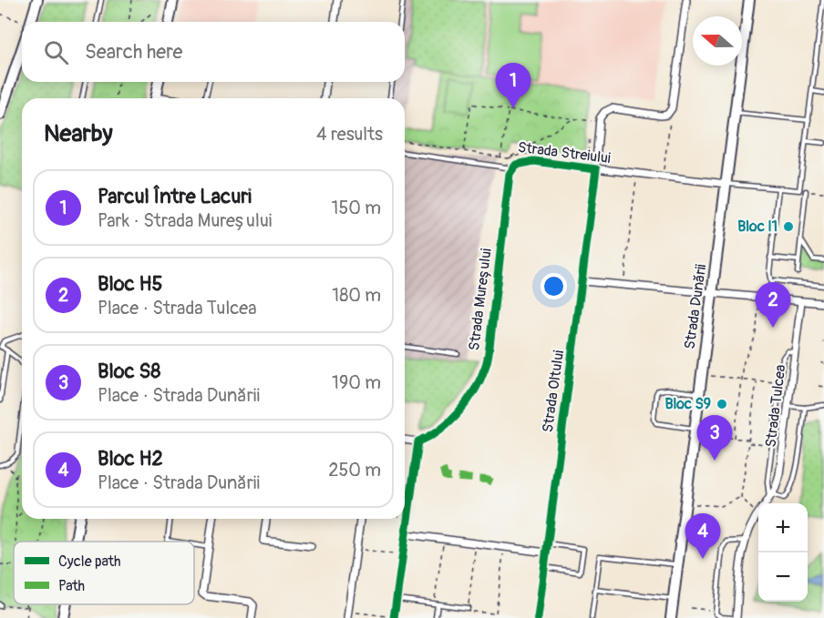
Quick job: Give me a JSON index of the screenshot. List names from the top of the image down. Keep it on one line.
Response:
{"streets":{"street":["Strada Streiului","Strada Mureșului","Strada Dunării","Strada Oltului","Strada Tulcea"]},"crossings":[["Strada Streiului","Strada Dunării"],["Strada Streiului","Strada Oltului"]],"places":["Bloc I1","Bloc S9"],"legend":["Cycle path","Path"],"north":"left","page":{"search":"Search here","pins":["1","2","3","4"],"heading":["Nearby","4 results"],"list":[{"mark":"1","name":"Parcul Între Lacuri","note":"Park · Strada Mureșului","value":"150 m"},{"mark":"2","name":"Bloc H5","note":"Place · Strada Tulcea","value":"180 m"},{"mark":"3","name":"Bloc S8","note":"Place · Strada Dunării","value":"190 m"},{"mark":"4","name":"Bloc H2","note":"Place · Strada Dunării","value":"250 m"}],"map_buttons":["+","−"]}}
